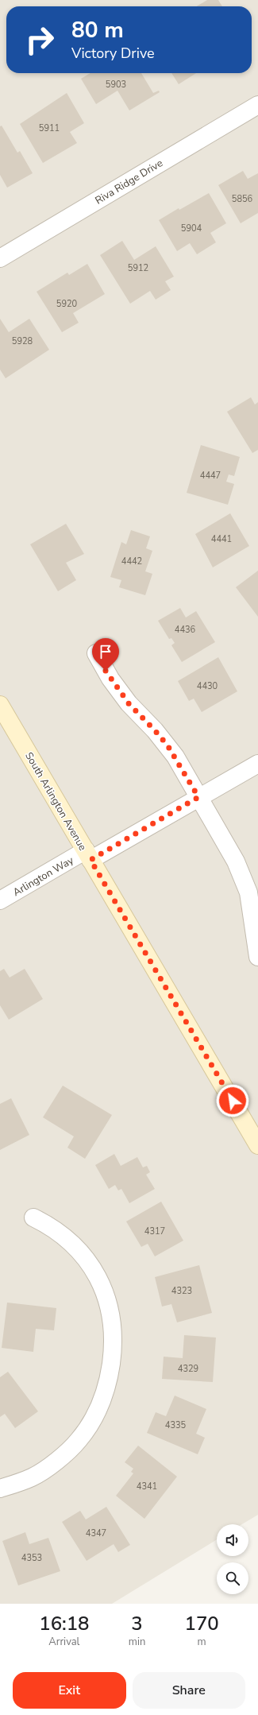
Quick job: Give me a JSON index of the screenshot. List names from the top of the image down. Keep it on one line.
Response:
{"streets":{"main road":["South Arlington Avenue"],"street":["Riva Ridge Drive","Arlington Way"]},"crossings":[["South Arlington Avenue","Arlington Way"]],"house_numbers":["5903","5911","5856","5904","5912","5920","5928","4447","4441","4442","4436","4430","4317","4323","4329","4335","4341","4347","4353"],"page":{"turn":["80 m","Victory Drive"],"eta":["16:18","Arrival","3","min","170","m"],"buttons":["Exit","Share"]}}
